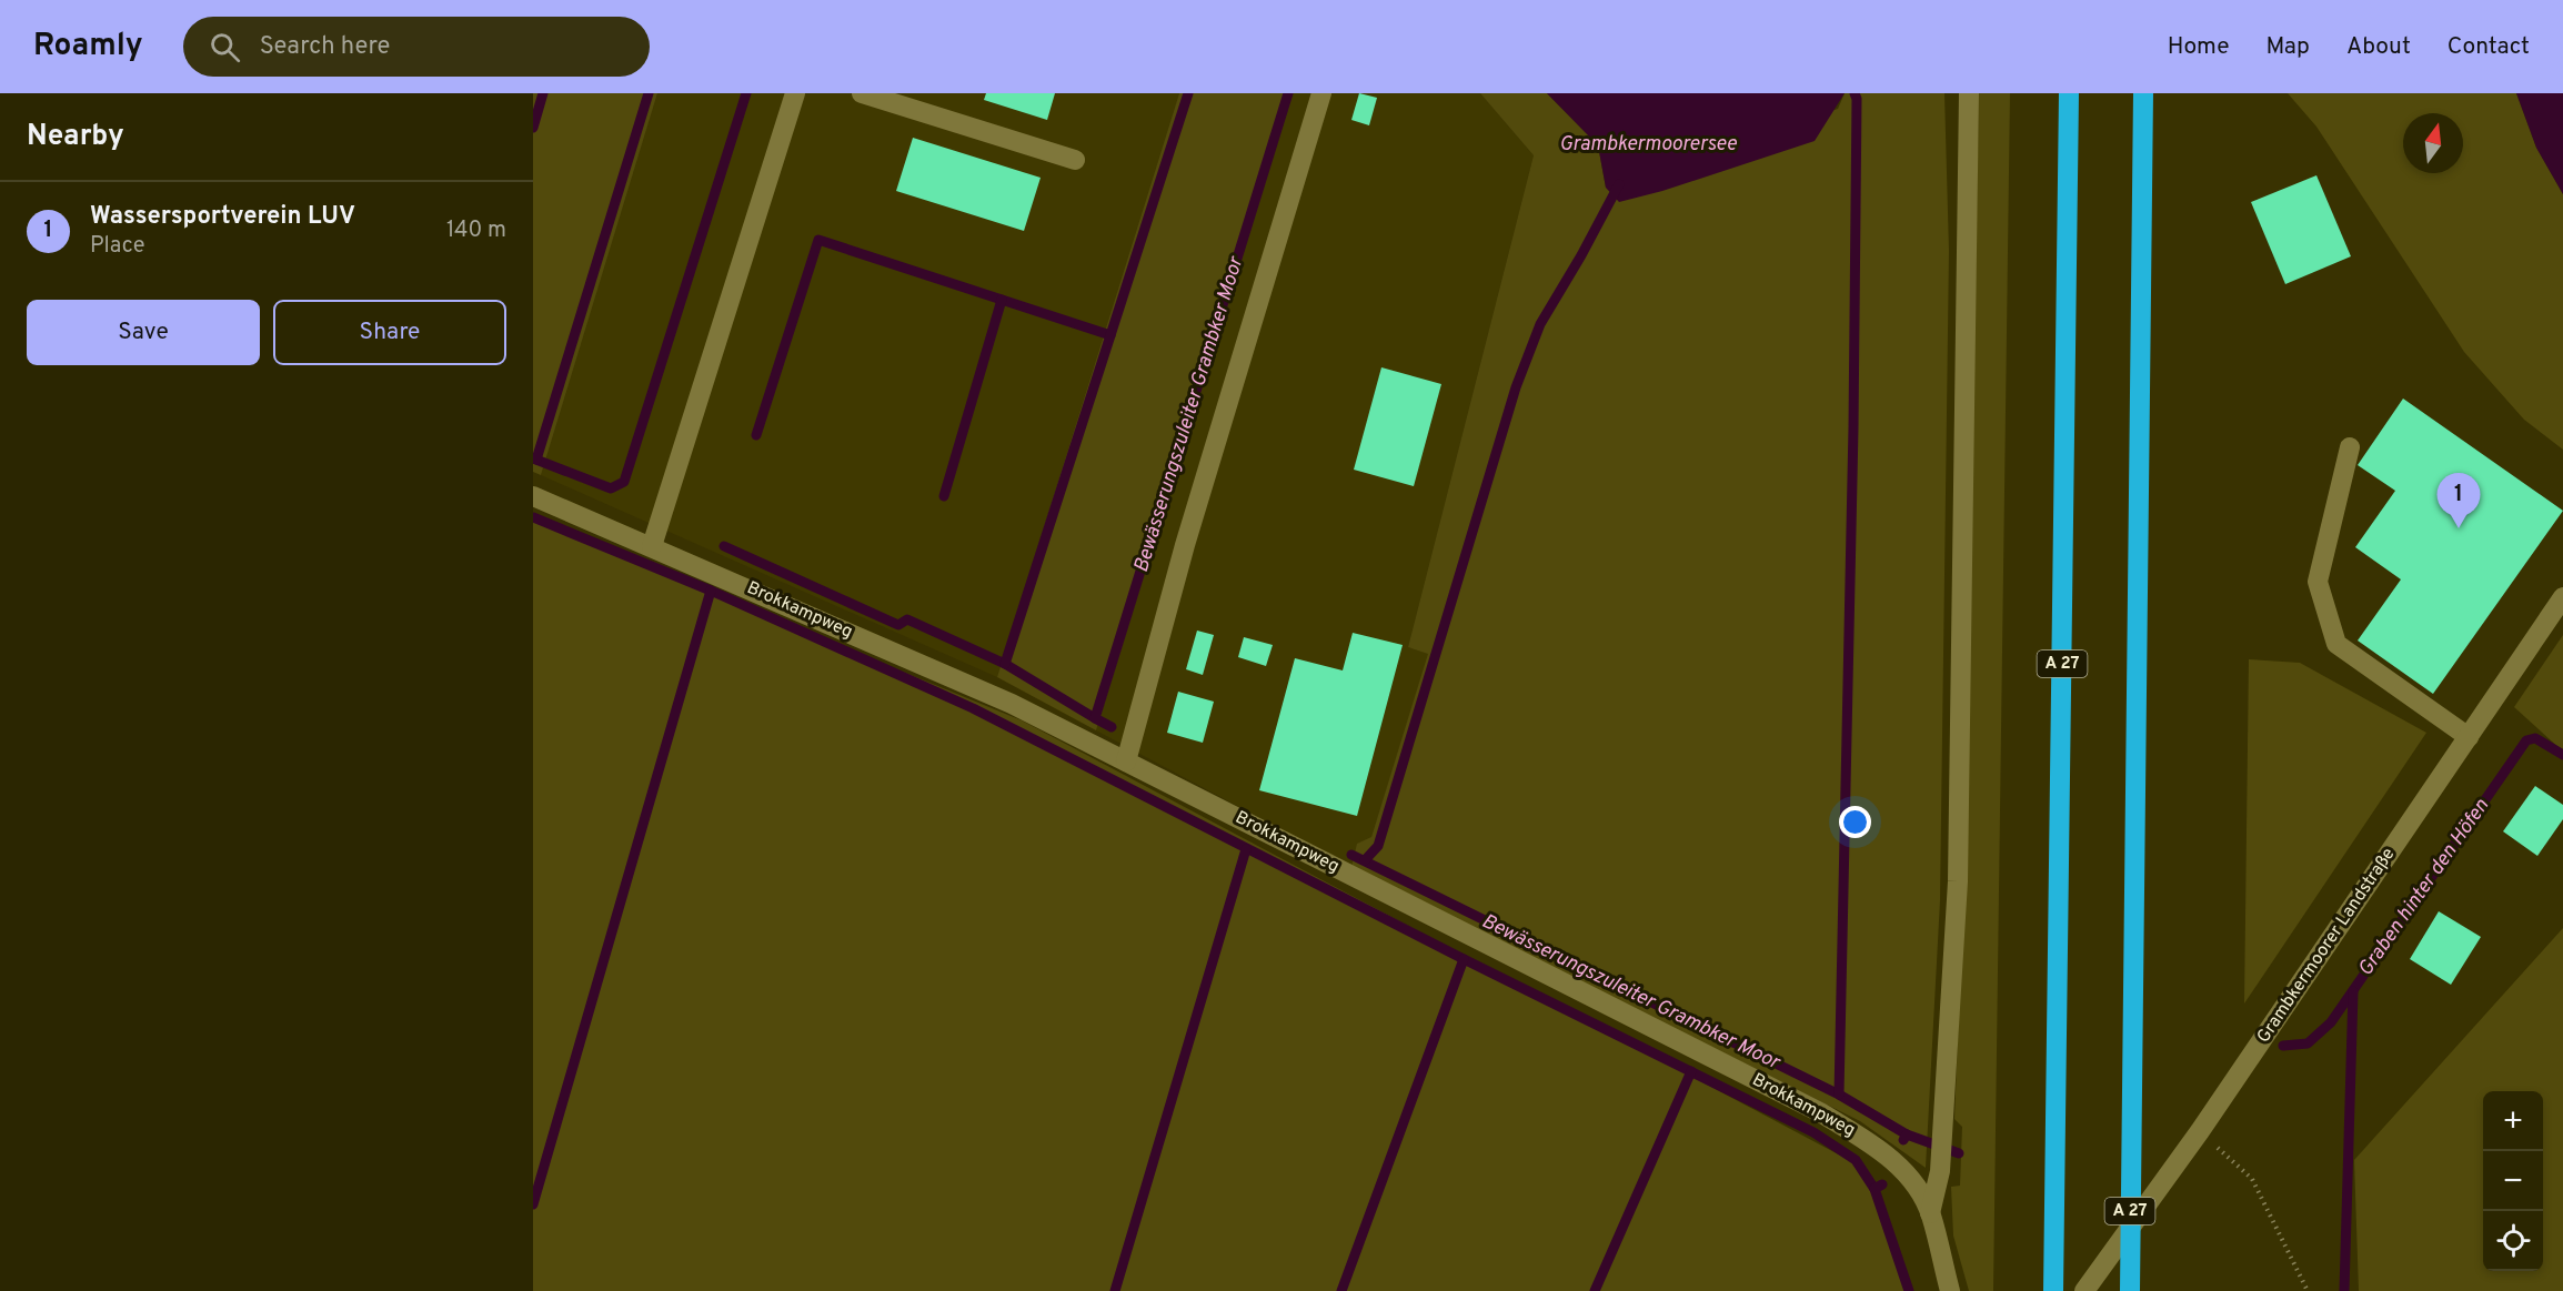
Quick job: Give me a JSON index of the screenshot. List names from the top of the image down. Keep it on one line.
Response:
{"streets":{"highway":["A 27"],"street":["Brokkampweg","Grambkermoorer Landstraße"]},"water":["Grambkermoorersee","Bewässerungszuleiter Grambker Moor","Graben hinter den Höfen"],"north":"top","page":{"header":"Roamly","search":"Search here","nav":["Home","Map","About","Contact"],"heading":"Nearby","list":[{"mark":"1","name":"Wassersportverein LUV","note":"Place","value":"140 m"}],"buttons":["Save","Share"],"pins":"1","map_buttons":["+","−"]}}
